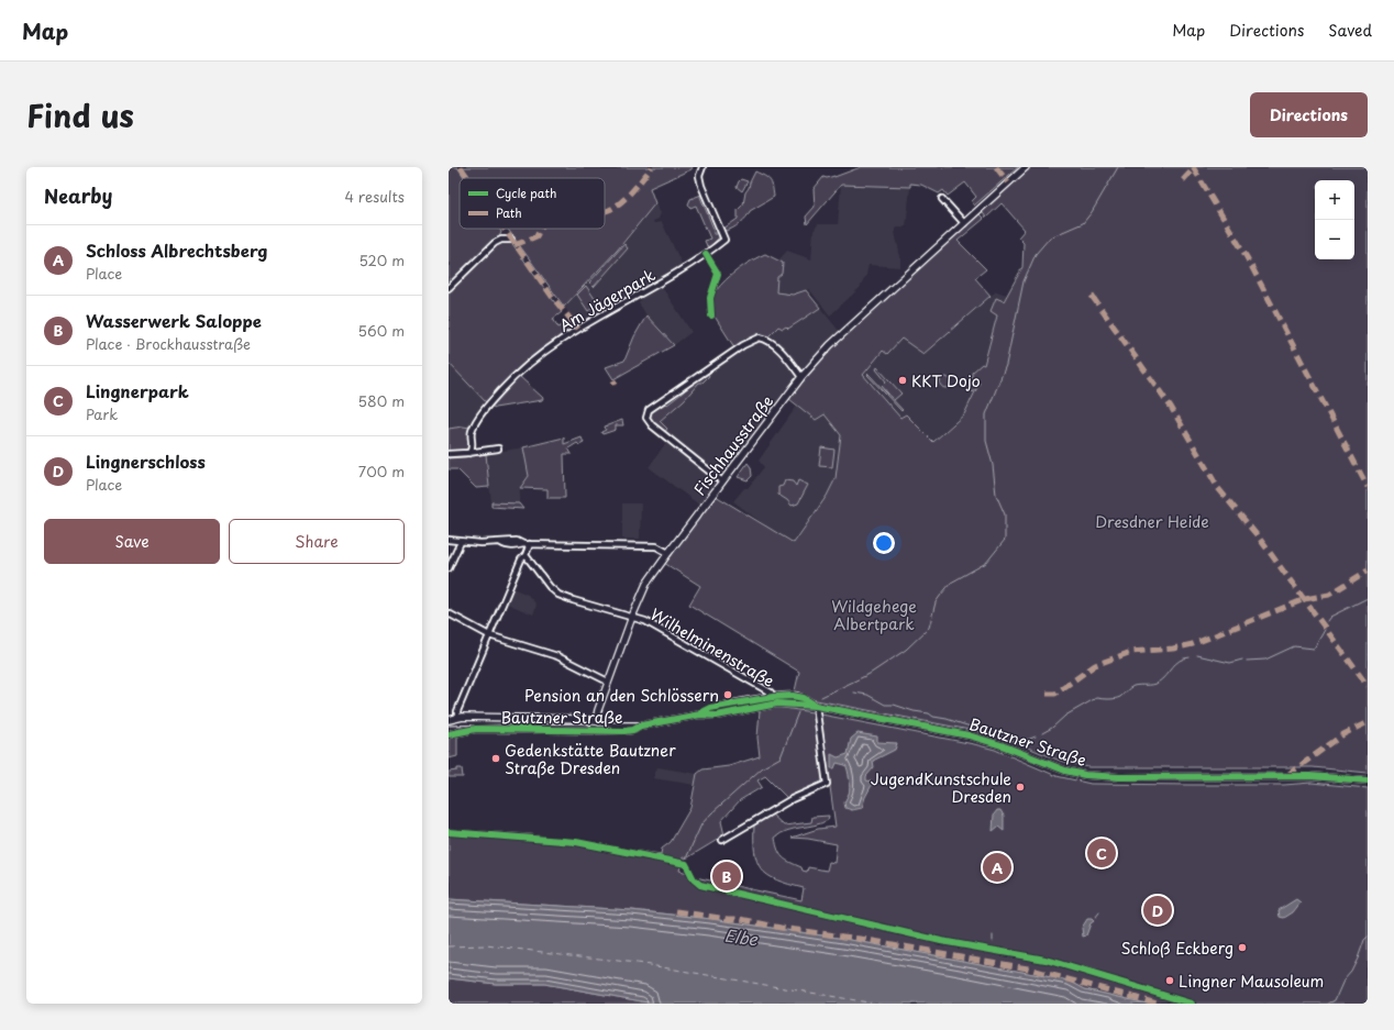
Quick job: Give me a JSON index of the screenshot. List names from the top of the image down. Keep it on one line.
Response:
{"streets":{"main road":["Fischhausstraße","Bautzner Straße"],"street":["Am Jägerpark","Wilhelminenstraße"]},"crossings":[["Fischhausstraße","Wilhelminenstraße"],["Fischhausstraße","Bautzner Straße"],["Wilhelminenstraße","Bautzner Straße"]],"water":["Elbe"],"parks":["Dresdner Heide","Wildgehege Albertpark"],"places":["KKT Dojo","Pension an den Schlössern","Gedenkstätte Bautzner Straße Dresden","JugendKunstschule Dresden","Schloß Eckberg","Lingner Mausoleum"],"legend":["Cycle path","Path"],"page":{"header":"Map","nav":["Map","Directions","Saved"],"title":"Find us","buttons":["Directions",["Save","Share"]],"heading":["Nearby","4 results"],"map_buttons":["+","−"],"list":[{"mark":"A","name":"Schloss Albrechtsberg","note":"Place","value":"520 m"},{"mark":"B","name":"Wasserwerk Saloppe","note":"Place · Brockhausstraße","value":"560 m"},{"mark":"C","name":"Lingnerpark","note":"Park","value":"580 m"},{"mark":"D","name":"Lingnerschloss","note":"Place","value":"700 m"}],"pins":["C","A","B","D"]}}
